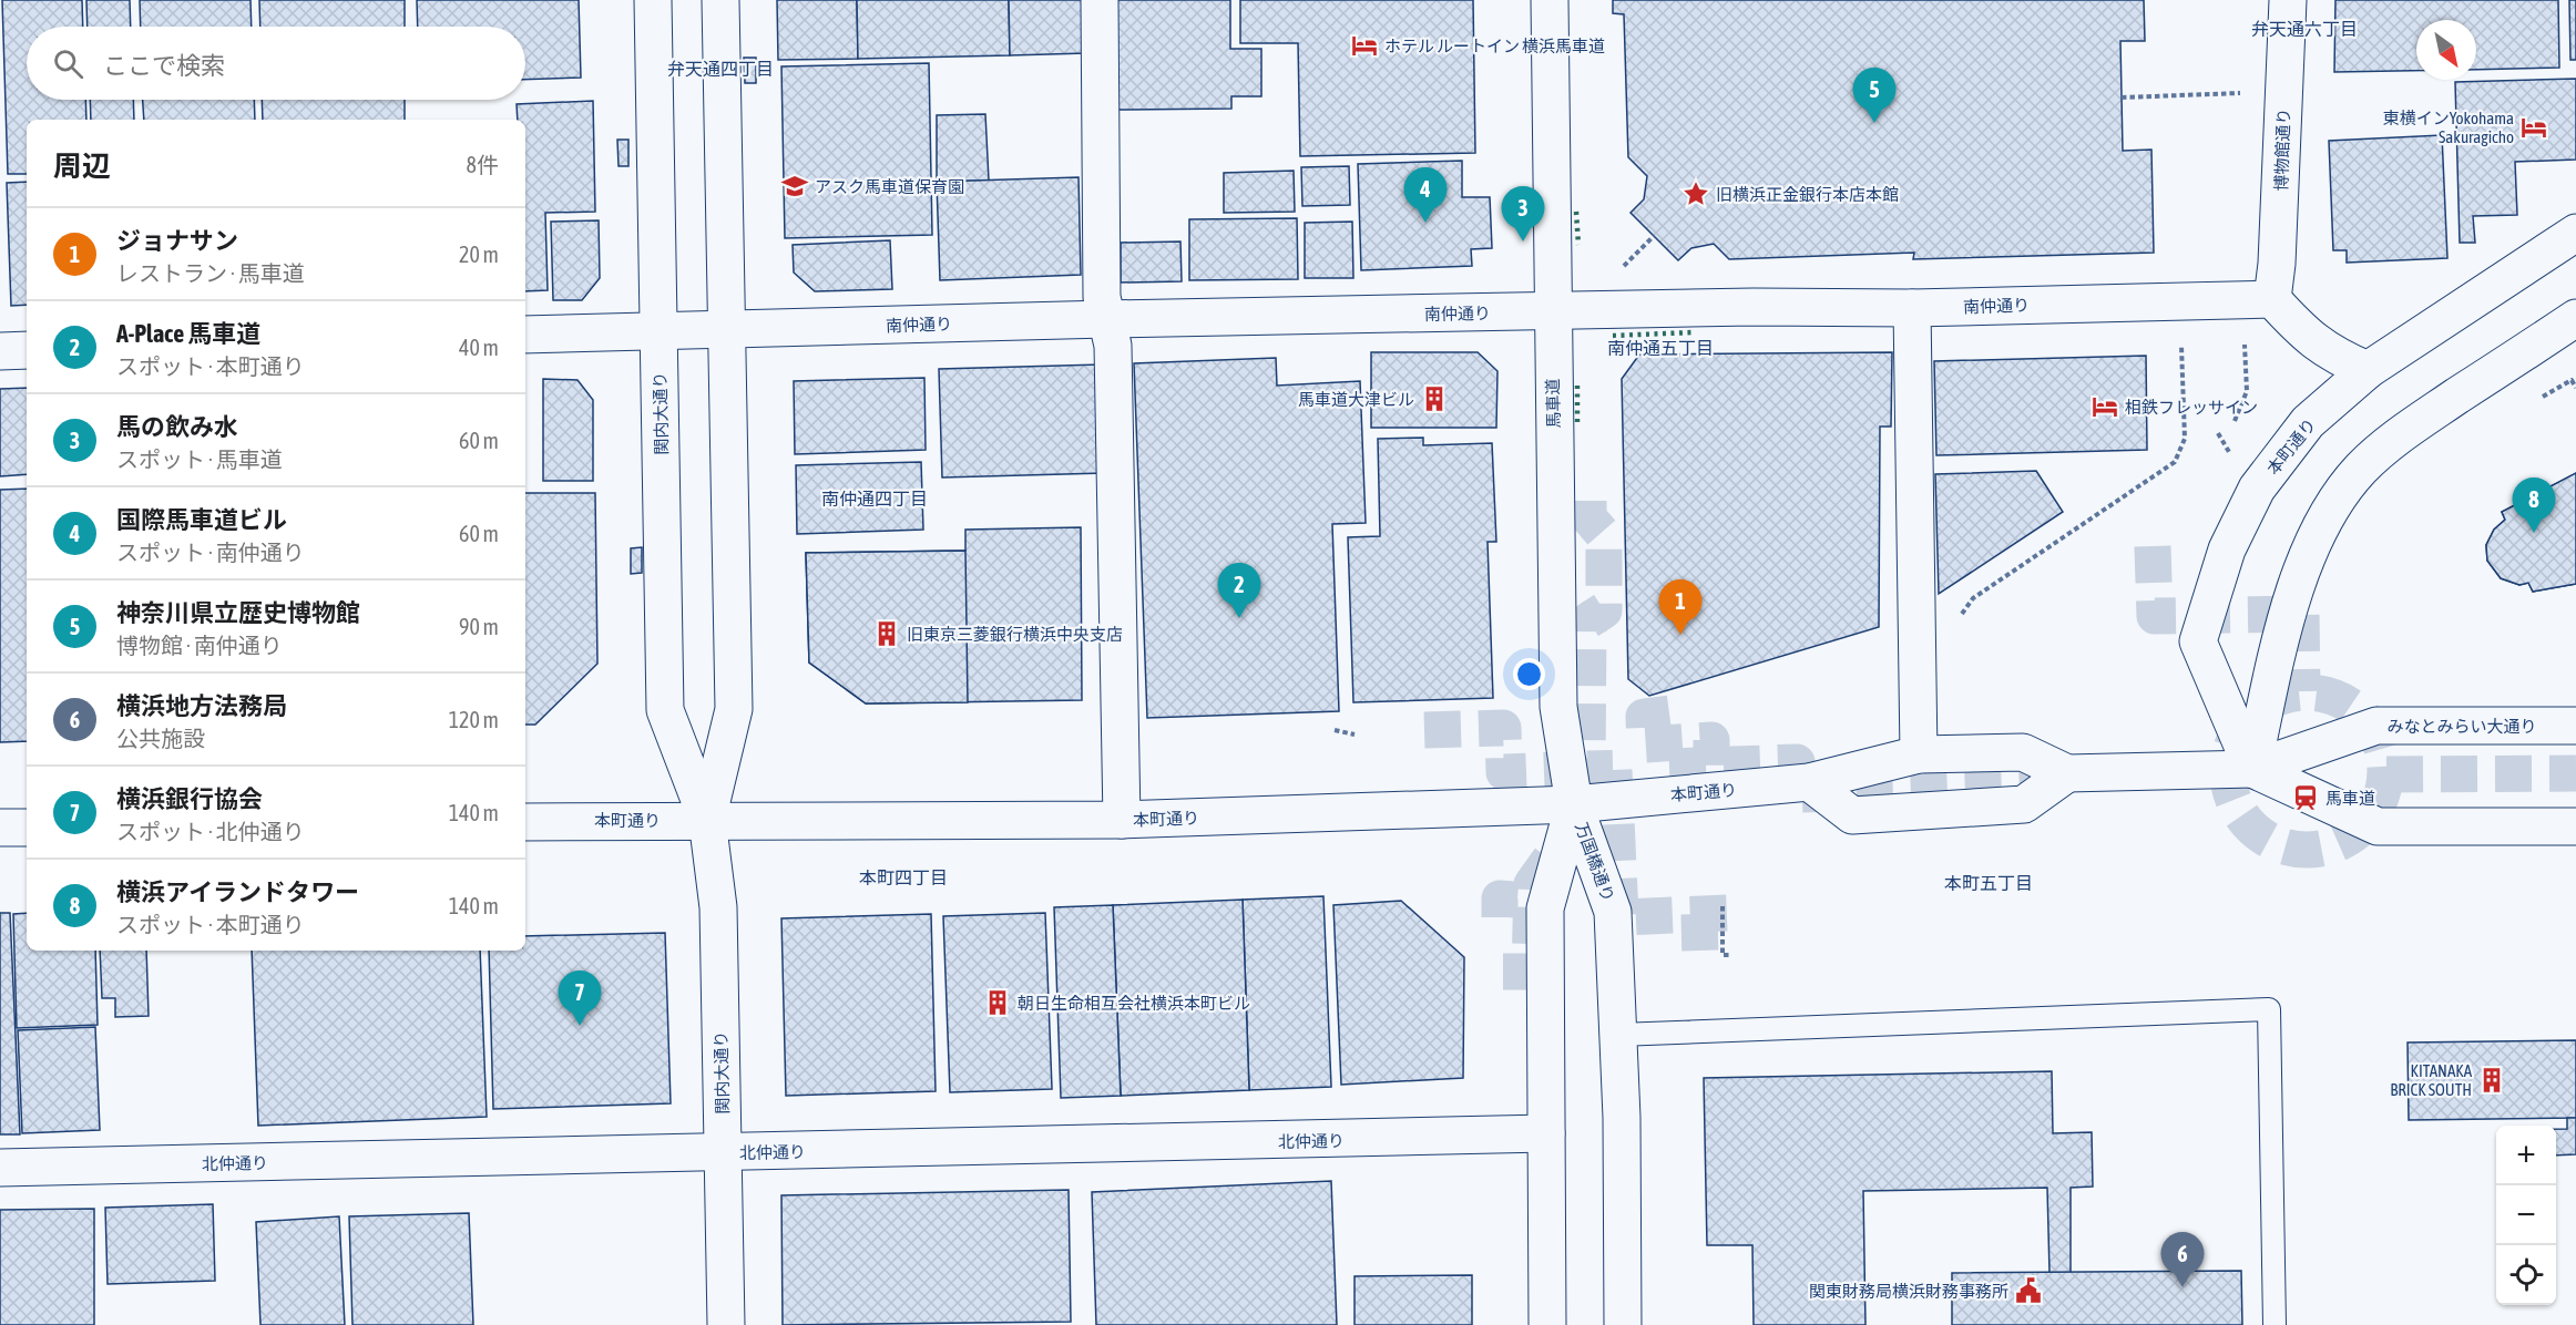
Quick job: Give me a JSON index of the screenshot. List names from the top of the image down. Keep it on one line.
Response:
{"streets":{"main road":["博物館通り","南仲通り","馬車道","関内大通り","本町通り","みなとみらい大通り","万国橋通り","北仲通り"]},"crossings":[["博物館通り","南仲通り"],["南仲通り","馬車道"],["南仲通り","関内大通り"],["馬車道","本町通り"],["馬車道","万国橋通り"],["関内大通り","本町通り"],["関内大通り","北仲通り"],["本町通り","みなとみらい大通り"],["本町通り","万国橋通り"],["万国橋通り","北仲通り"]],"districts":["弁天通六丁目","弁天通四丁目","南仲通五丁目","南仲通四丁目","本町四丁目","本町五丁目"],"places":{"hotel":["ホテル ルートイン 横浜馬車道","東横インYokohama Sakuragicho","相鉄フレッサイン"],"school or university":["アスク馬車道保育園"],"place":["旧横浜正金銀行本店本館"],"building":["馬車道大津ビル","旧東京三菱銀行横浜中央支店","朝日生命相互会社横浜本町ビル","KITANAKA BRICK SOUTH"],"station":["馬車道"],"public building":["関東財務局横浜財務事務所"]},"north":"bottom right","page":{"search":"ここで検索","pins":["5","4","3","8","2","1","7","6"],"heading":["周辺","8件"],"list":[{"mark":"1","name":"ジョナサン","note":"レストラン · 馬車道","value":"20 m"},{"mark":"2","name":"A-Place 馬車道","note":"スポット · 本町通り","value":"40 m"},{"mark":"3","name":"馬の飲み水","note":"スポット · 馬車道","value":"60 m"},{"mark":"4","name":"国際馬車道ビル","note":"スポット · 南仲通り","value":"60 m"},{"mark":"5","name":"神奈川県立歴史博物館","note":"博物館 · 南仲通り","value":"90 m"},{"mark":"6","name":"横浜地方法務局","note":"公共施設","value":"120 m"},{"mark":"7","name":"横浜銀行協会","note":"スポット · 北仲通り","value":"140 m"},{"mark":"8","name":"横浜アイランドタワー","note":"スポット · 本町通り","value":"140 m"}],"map_buttons":["+","−"]}}
